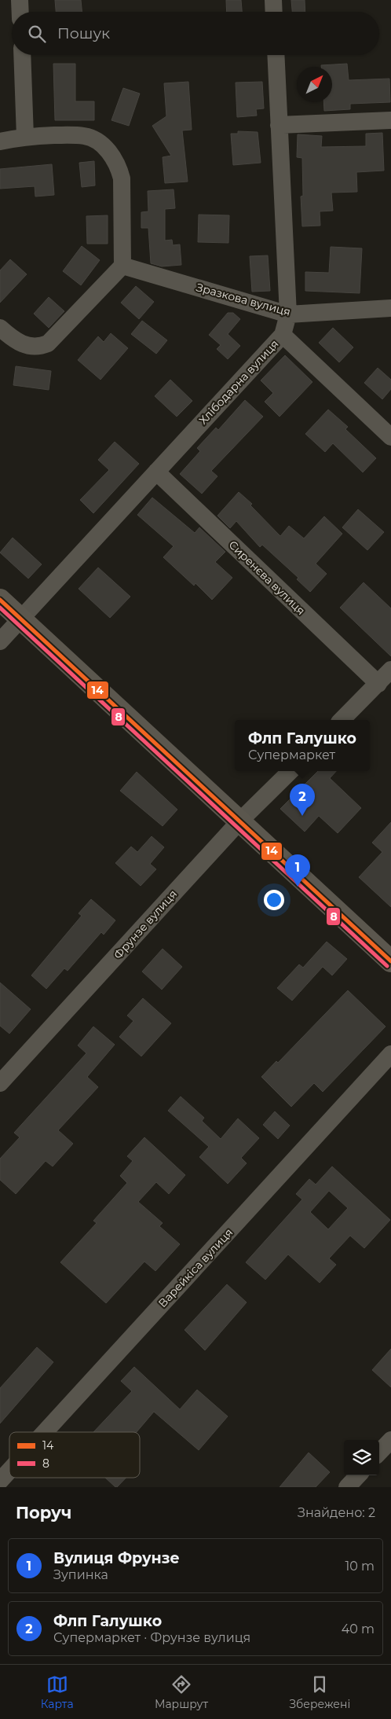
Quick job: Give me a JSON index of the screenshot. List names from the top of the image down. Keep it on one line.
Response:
{"streets":{"street":["Зразкова вулиця","Хлібодарна вулиця","Сиренєва вулиця","Фрунзе вулиця","Варейкіса вулиця"]},"crossings":[["Зразкова вулиця","Хлібодарна вулиця"],["Хлібодарна вулиця","Сиренєва вулиця"]],"lines":["transit line 14","transit line 8"],"legend":["14","8"],"north":"top right","page":{"search":"Пошук","popup":["Флп Галушко","Супермаркет"],"pins":["2","1"],"heading":["Поруч","Знайдено: 2"],"list":[{"mark":"1","name":"Вулиця Фрунзе","note":"Зупинка","value":"10 m"},{"mark":"2","name":"Флп Галушко","note":"Супермаркет · Фрунзе вулиця","value":"40 m"}],"nav":["Карта","Маршрут","Збережені"]}}
